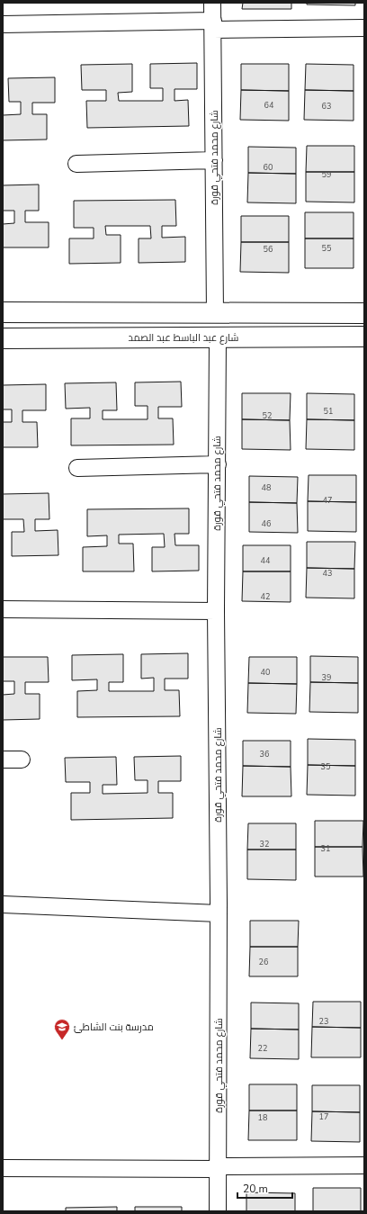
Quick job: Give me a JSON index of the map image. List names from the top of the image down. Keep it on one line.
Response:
{"streets":{"street":["شارع محمد فتحي قورة","شارع عبد الباسط عبد الصمد"]},"crossings":[["شارع محمد فتحي قورة","شارع عبد الباسط عبد الصمد"]],"places":{"school or university":["مدرسة بنت الشاطئ"]},"house_numbers":["64","63","60","59","55","56","51","52","48","47","46","44","43","42","40","39","36","35","32","31","26","23","22","17","18"],"scale_bar":"20 m"}
